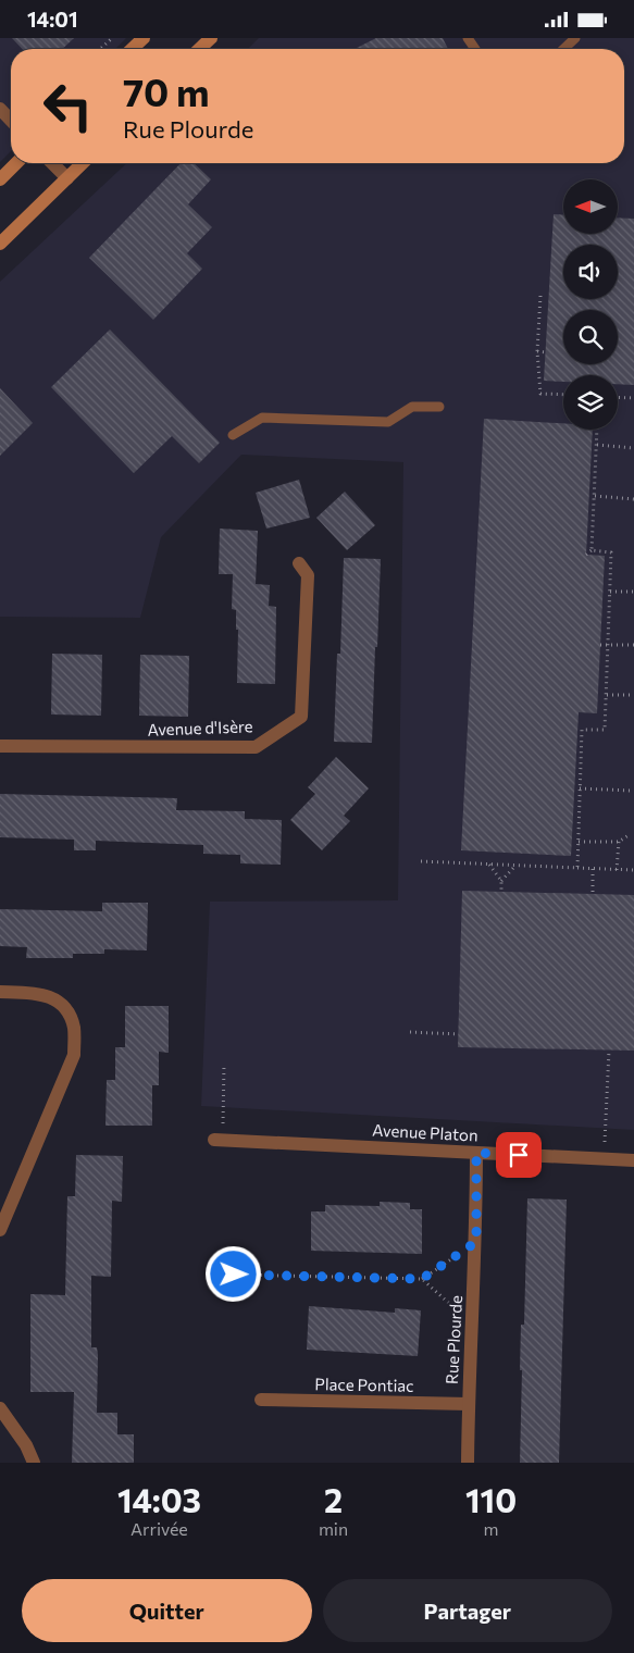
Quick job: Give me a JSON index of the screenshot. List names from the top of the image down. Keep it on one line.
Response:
{"streets":{"street":["Avenue d'Isère","Avenue Platon","Rue Plourde","Place Pontiac"]},"crossings":[["Avenue Platon","Rue Plourde"],["Rue Plourde","Place Pontiac"]],"north":"left","page":{"status":"14:01","turn":["70 m","Rue Plourde"],"eta":["14:03","Arrivée","2","min","110","m"],"buttons":["Quitter","Partager"]}}
